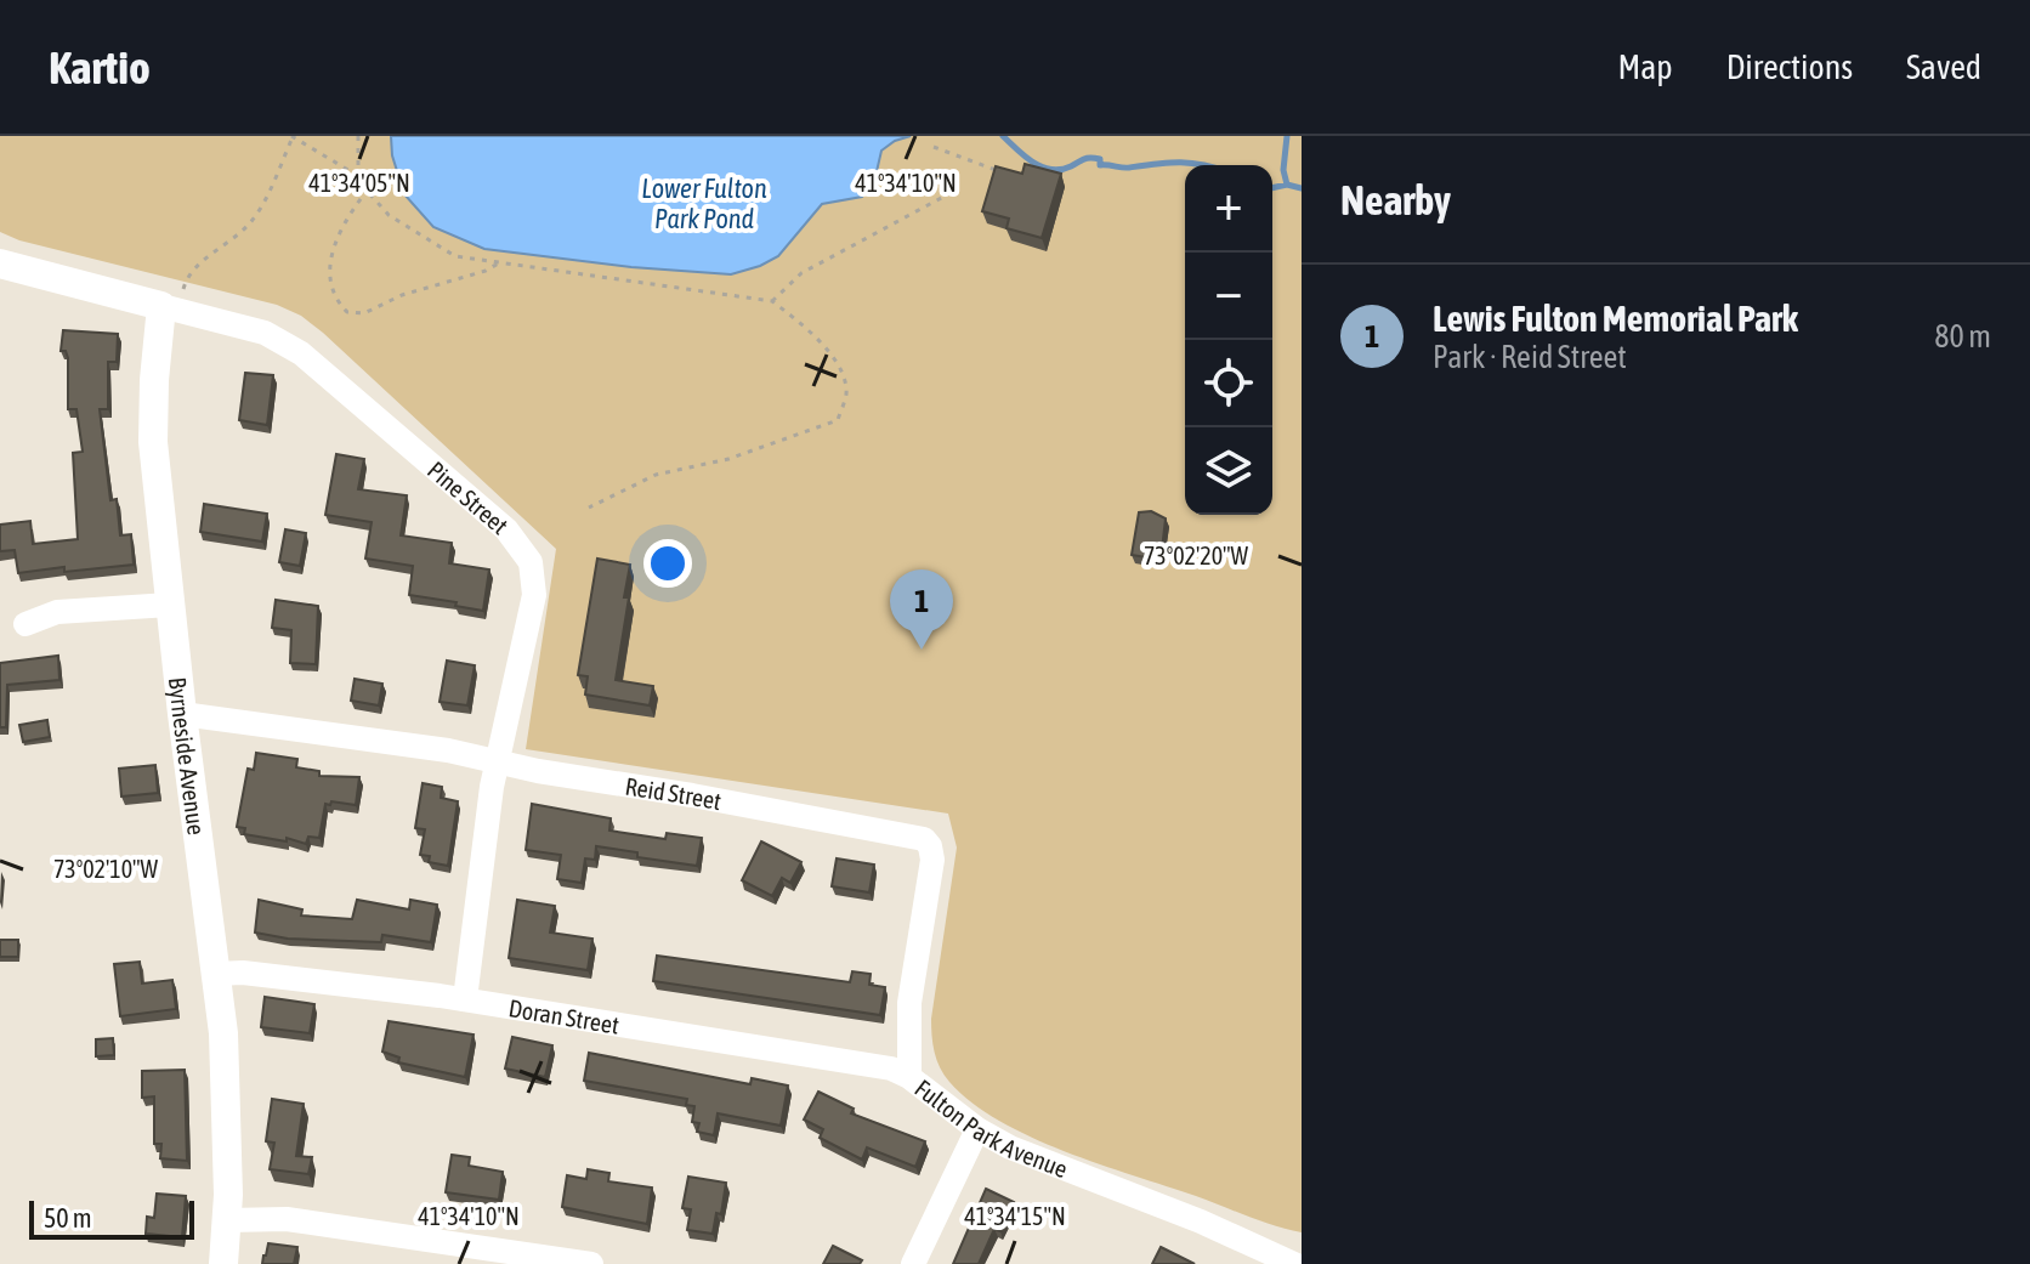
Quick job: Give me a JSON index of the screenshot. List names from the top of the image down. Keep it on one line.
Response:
{"streets":{"street":["Pine Street","Byrneside Avenue","Reid Street","Doran Street","Fulton Park Avenue"]},"crossings":[["Pine Street","Byrneside Avenue"],["Pine Street","Reid Street"],["Pine Street","Doran Street"],["Byrneside Avenue","Reid Street"],["Byrneside Avenue","Doran Street"],["Reid Street","Doran Street"],["Reid Street","Fulton Park Avenue"],["Doran Street","Fulton Park Avenue"]],"water":["Lower Fulton Park Pond"],"scale_bar":"50 m","page":{"header":"Kartio","nav":["Map","Directions","Saved"],"heading":"Nearby","map_buttons":["+","−"],"list":[{"mark":"1","name":"Lewis Fulton Memorial Park","note":"Park · Reid Street","value":"80 m"}],"pins":"1","scale":"50 m"},"coordinates":["41°34'05\"N","41°34'10\"N","73°02'20\"W","73°02'10\"W","41°34'15\"N"]}
